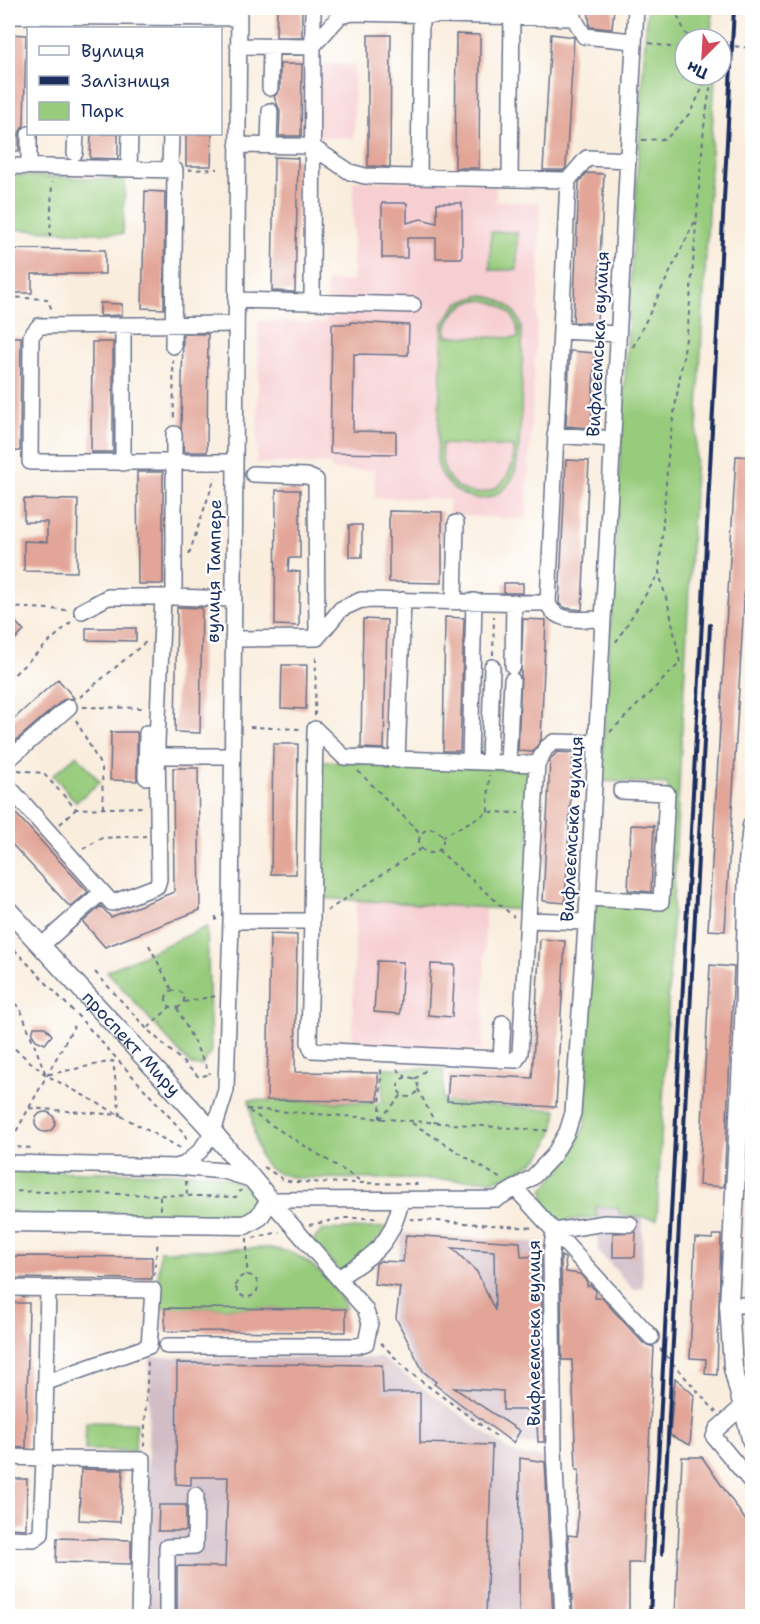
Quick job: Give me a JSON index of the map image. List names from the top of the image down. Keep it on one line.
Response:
{"streets":{"main road":["проспект Миру"],"street":["Вифлеємська вулиця","вулиця Тампере"]},"crossings":[["вулиця Тампере","проспект Миру"]],"legend":["Вулиця","Залізниця","Парк"],"north":"bottom left"}
